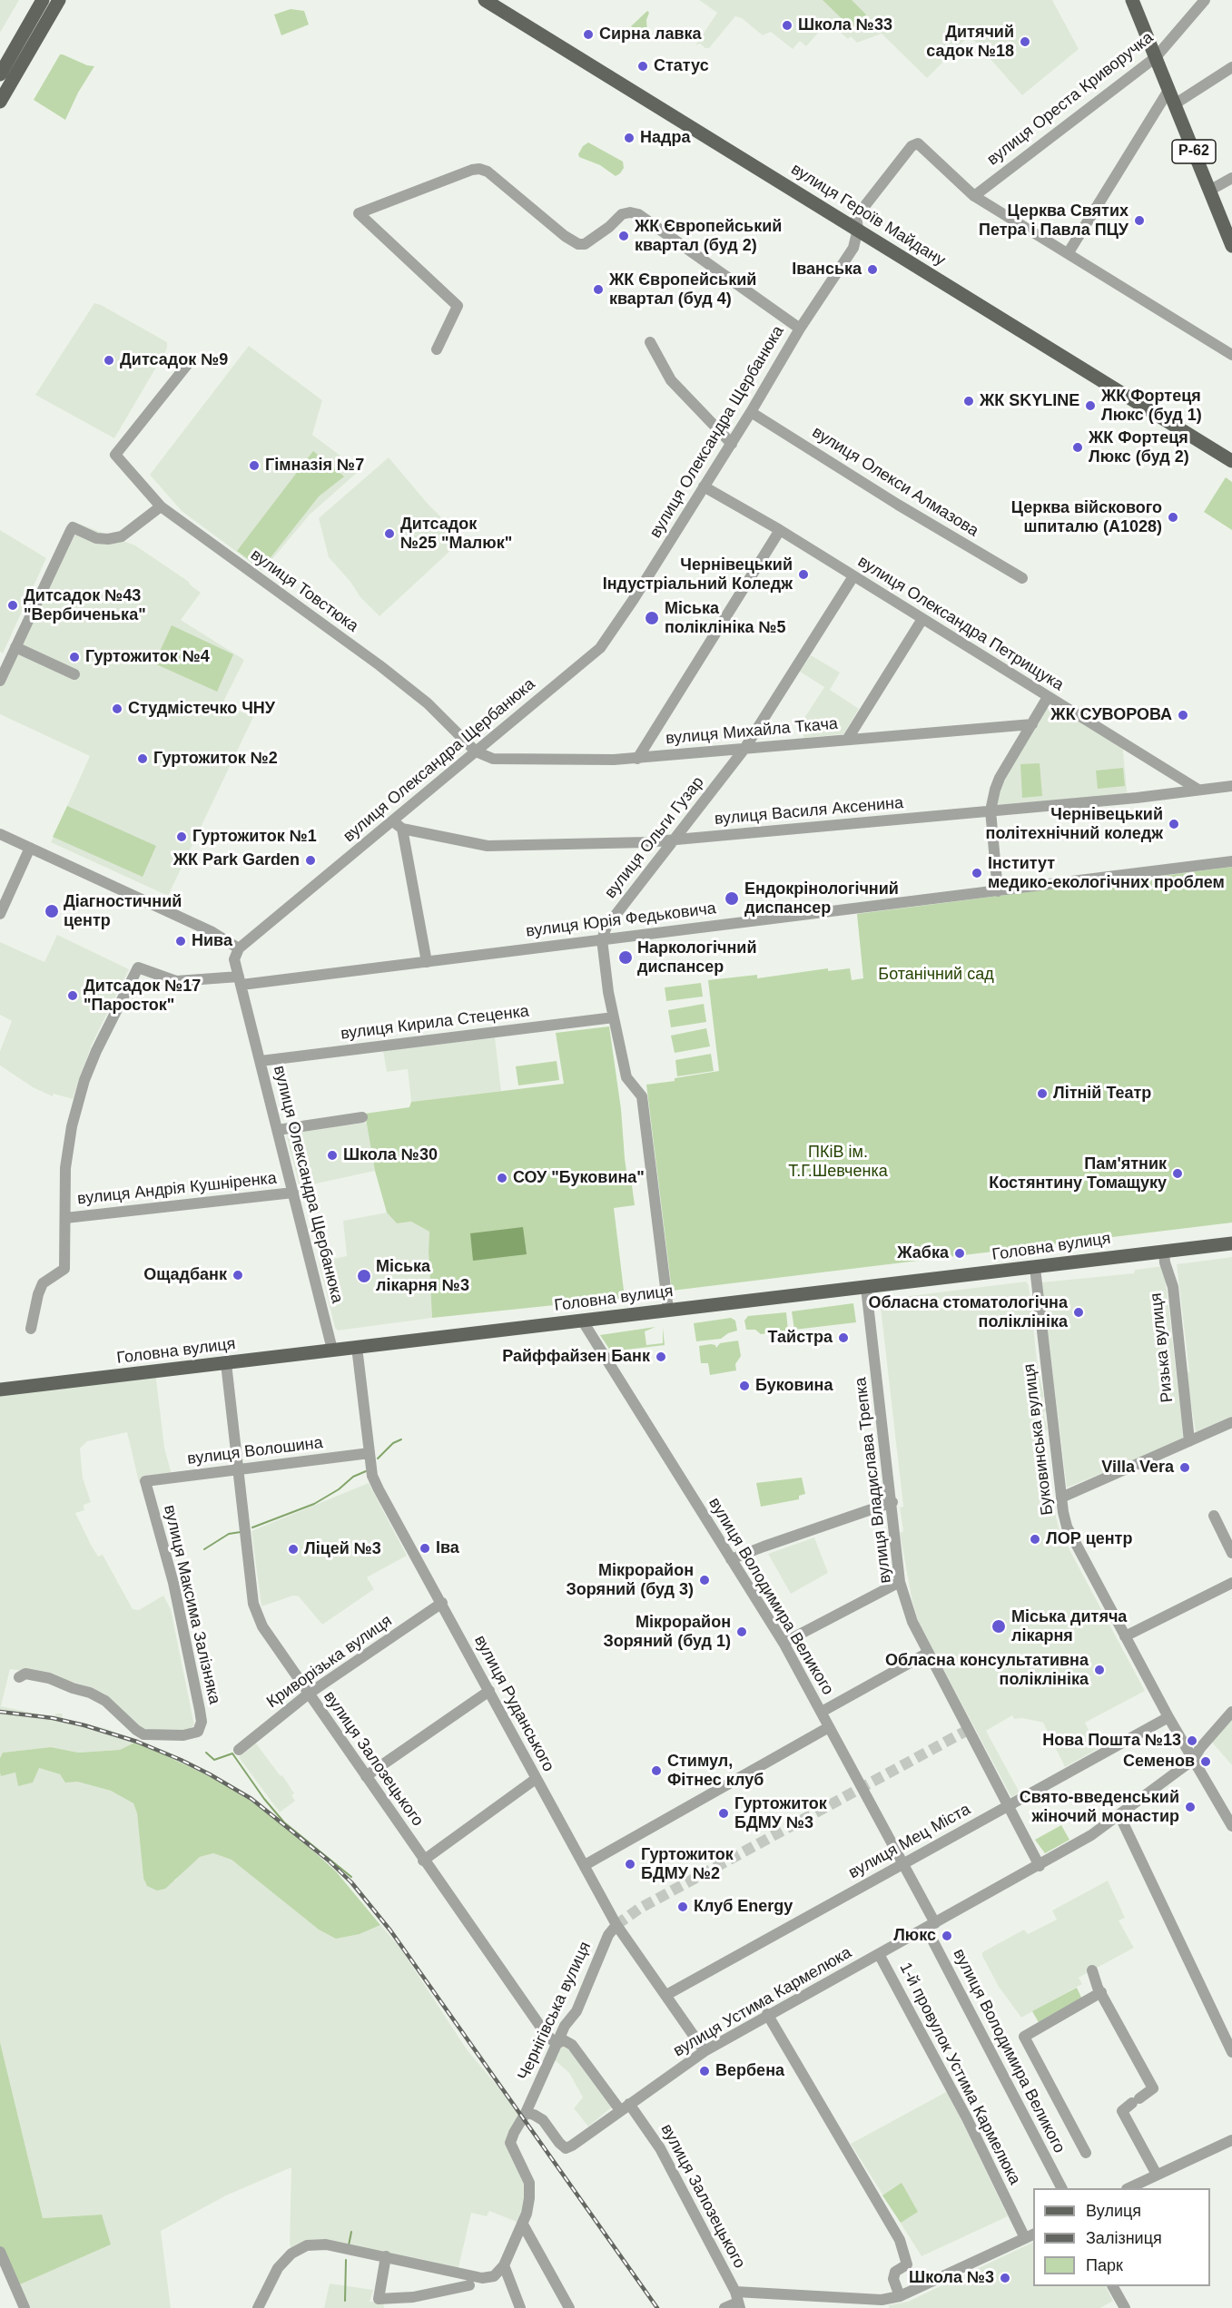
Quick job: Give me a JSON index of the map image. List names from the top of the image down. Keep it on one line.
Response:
{"streets":{"main road":["Р-62","вулиця Героїв Майдану","Головна вулиця"],"street":["вулиця Ореста Криворучка","вулиця Олександра Щербанюка","вулиця Олекси Алмазова","вулиця Товстюка","вулиця Олександра Петрищука","вулиця Михайла Ткача","вулиця Василя Аксенина","вулиця Ольги Гузар","вулиця Юрія Федьковича","вулиця Кирила Стеценка","вулиця Андрія Кушніренка","Ризька вулиця","Буковинська вулиця","вулиця Волошина","вулиця Владислава Трепка","вулиця Володимира Великого","вулиця Максима Залізняка","Криворізька вулиця","вулиця Руданського","вулиця Залозецького","вулиця Мец Міста","вулиця Устима Кармелюка","Чернігівська вулиця","1-й провулок Устима Кармелюка"]},"crossings":[["вулиця Ореста Криворучка","Р-62"],["вулиця Ореста Криворучка","вулиця Олександра Щербанюка"],["вулиця Героїв Майдану","вулиця Олександра Щербанюка"],["вулиця Олександра Щербанюка","вулиця Олекси Алмазова"],["вулиця Олександра Щербанюка","вулиця Товстюка"],["вулиця Олександра Щербанюка","вулиця Олександра Петрищука"],["вулиця Олександра Щербанюка","вулиця Михайла Ткача"],["вулиця Олександра Щербанюка","вулиця Юрія Федьковича"],["вулиця Олександра Щербанюка","вулиця Кирила Стеценка"],["вулиця Олександра Щербанюка","вулиця Андрія Кушніренка"],["вулиця Олександра Щербанюка","Головна вулиця"],["вулиця Товстюка","вулиця Михайла Ткача"],["вулиця Олександра Петрищука","вулиця Василя Аксенина"],["вулиця Олександра Петрищука","вулиця Ольги Гузар"],["вулиця Михайла Ткача","вулиця Ольги Гузар"],["вулиця Василя Аксенина","вулиця Ольги Гузар"],["вулиця Ольги Гузар","вулиця Юрія Федьковича"],["вулиця Юрія Федьковича","вулиця Андрія Кушніренка"],["Головна вулиця","Ризька вулиця"],["Головна вулиця","Буковинська вулиця"],["Головна вулиця","вулиця Владислава Трепка"],["Головна вулиця","вулиця Володимира Великого"],["Головна вулиця","вулиця Руданського"],["Головна вулиця","вулиця Залозецького"],["Буковинська вулиця","вулиця Мец Міста"],["Буковинська вулиця","вулиця Устима Кармелюка"],["вулиця Волошина","вулиця Максима Залізняка"],["вулиця Волошина","вулиця Руданського"],["вулиця Волошина","вулиця Залозецького"],["вулиця Владислава Трепка","вулиця Мец Міста"],["вулиця Владислава Трепка","вулиця Устима Кармелюка"],["вулиця Володимира Великого","вулиця Мец Міста"],["вулиця Володимира Великого","вулиця Устима Кармелюка"],["Криворізька вулиця","вулиця Руданського"],["Криворізька вулиця","вулиця Залозецького"],["вулиця Руданського","вулиця Мец Міста"],["вулиця Руданського","вулиця Устима Кармелюка"],["вулиця Руданського","Чернігівська вулиця"],["вулиця Залозецького","вулиця Устима Кармелюка"],["вулиця Залозецького","Чернігівська вулиця"],["вулиця Устима Кармелюка","Чернігівська вулиця"],["вулиця Устима Кармелюка","1-й провулок Устима Кармелюка"]],"parks":["Ботанічний сад","ПКіВ ім. Т.Г.Шевченка"],"places":["Школа №33","Сирна лавка","Дитячий садок №18","Статус","Надра","Церква Святих Петра і Павла ПЦУ","ЖК Європейський квартал (буд 2)","Іванська","ЖК Європейський квартал (буд 4)","Дитсадок №9","ЖК SKYLINE","ЖК Фортеця Люкс (буд 1)","ЖК Фортеця Люкс (буд 2)","Гімназія №7","Церква війскового шпиталю (А1028)","Дитсадок №25 \"Малюк\"","Чернівецький Індустріальний Коледж","Дитсадок №43 \"Вербиченька\"","Міська поліклініка №5","Гуртожиток №4","Студмістечко ЧНУ","ЖК СУВОРОВА","Гуртожиток №2","Чернівецький політехнічний коледж","Гуртожиток №1","ЖК Park Garden","Інститут медико-екологічних проблем","Ендокрінологічний диспансер","Діагностичний центр","Нива","Наркологічний диспансер","Дитсадок №17 \"Паросток\"","Літній Театр","Школа №30","Пам'ятник Костянтину Томащуку","СОУ \"Буковина\"","Жабка","Ощадбанк","Міська лікарня №3","Обласна стоматологічна поліклініка","Тайстра","Райффайзен Банк","Буковина","Villa Vera","ЛОР центр","Іва","Ліцей №3","Мікрорайон Зоряний (буд 3)","Міська дитяча лікарня","Мікрорайон Зоряний (буд 1)","Обласна консультативна поліклініка","Нова Пошта №13","Семенов","Стимул, Фітнес клуб","Свято-введенський жіночий монастир","Гуртожиток БДМУ №3","Гуртожиток БДМУ №2","Клуб Energy","Люкс","Вербена","Школа №3"],"legend":["Вулиця","Залізниця","Парк"]}
